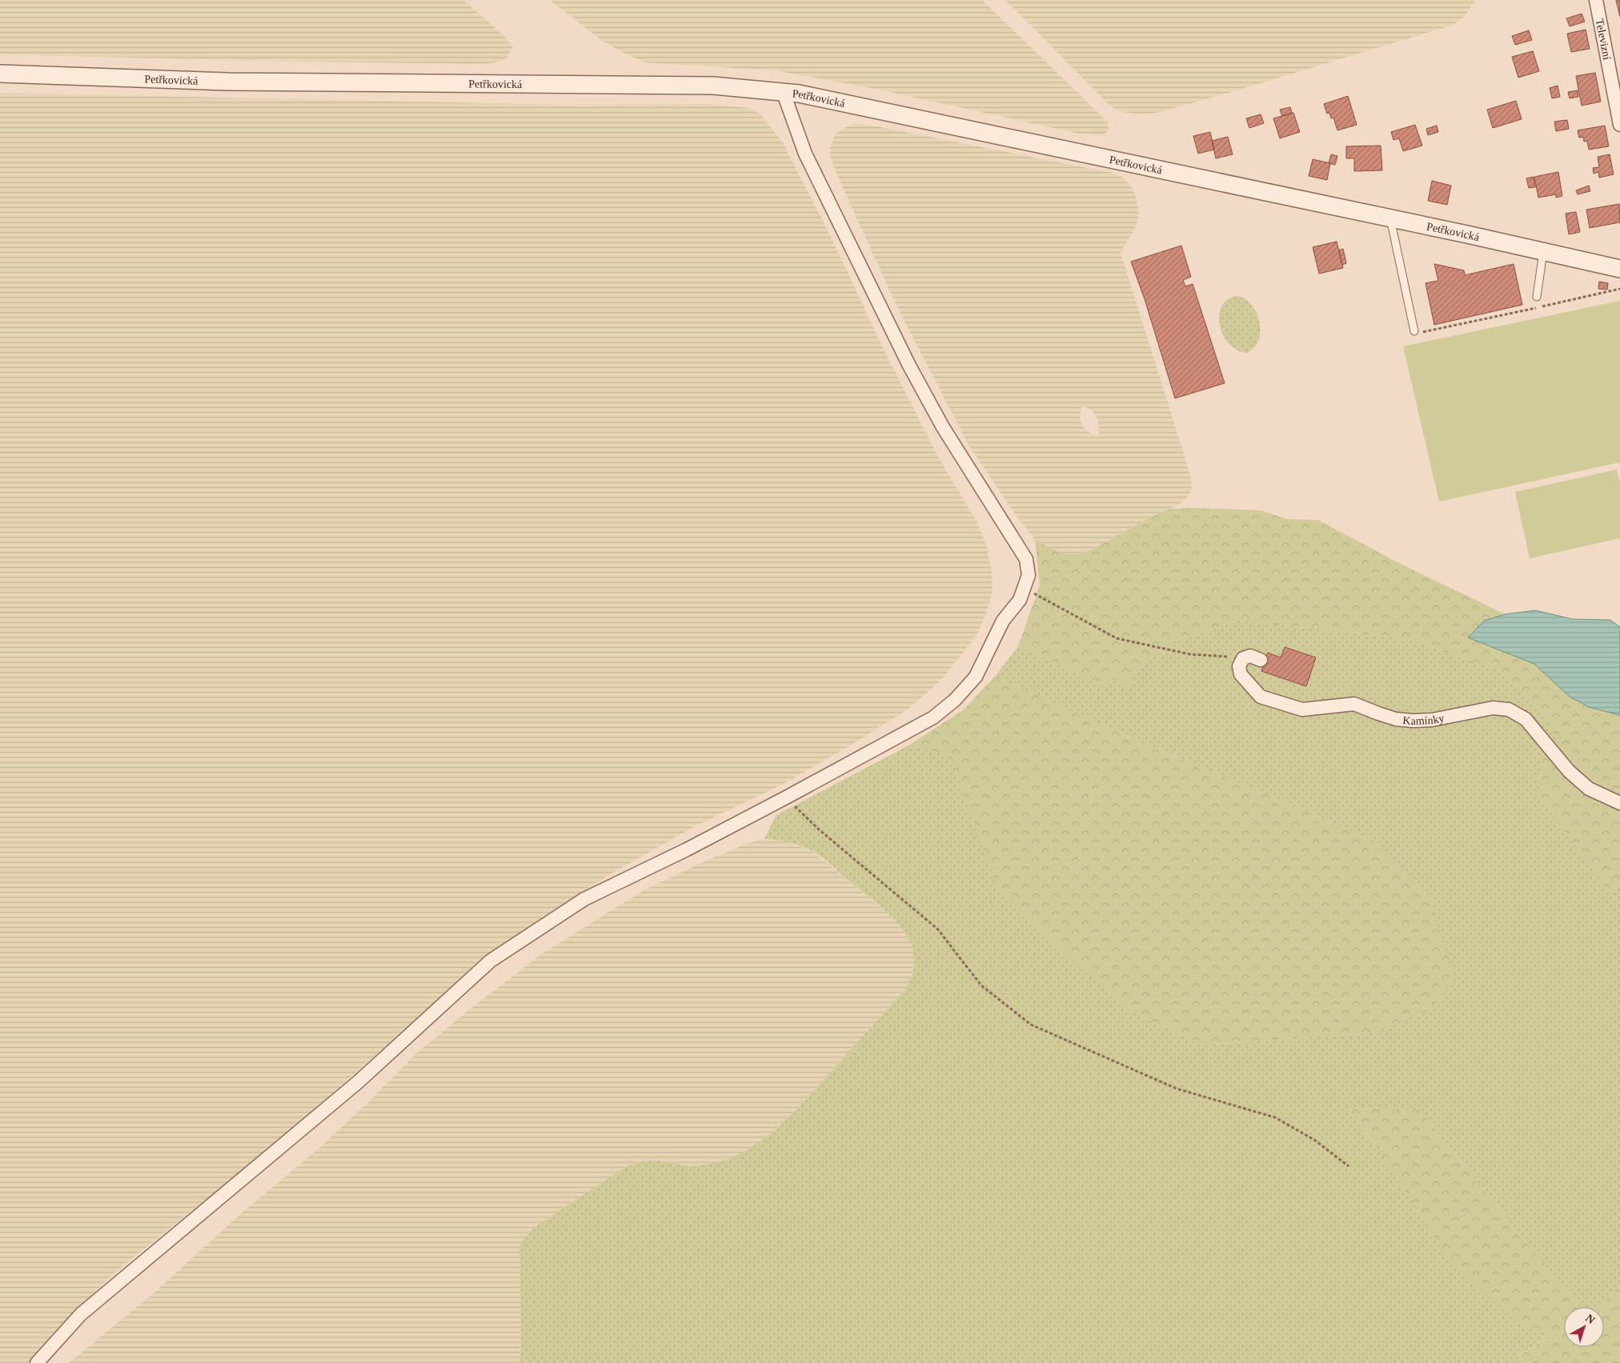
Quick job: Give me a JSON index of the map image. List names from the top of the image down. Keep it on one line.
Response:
{"streets":{"street":["Televizní","Petřkovická","Kamínky"]},"north":"top right"}
